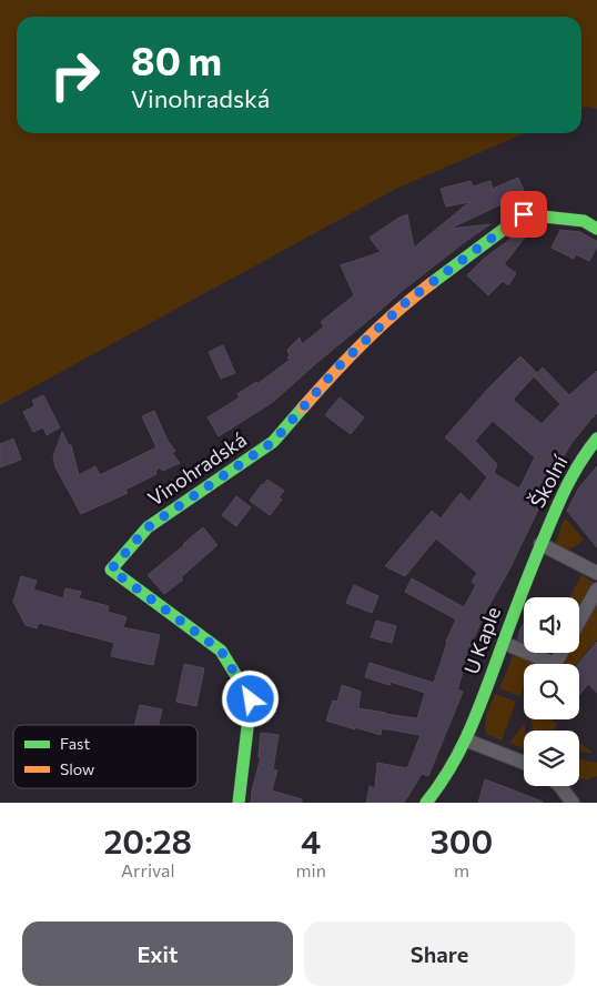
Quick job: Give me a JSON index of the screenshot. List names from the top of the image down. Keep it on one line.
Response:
{"streets":{"street":["Vinohradská","Školní","U Kaple"]},"crossings":[["Školní","U Kaple"]],"legend":["Fast","Slow"],"page":{"turn":["80 m","Vinohradská"],"eta":["20:28","Arrival","4","min","300","m"],"buttons":["Exit","Share"]}}
